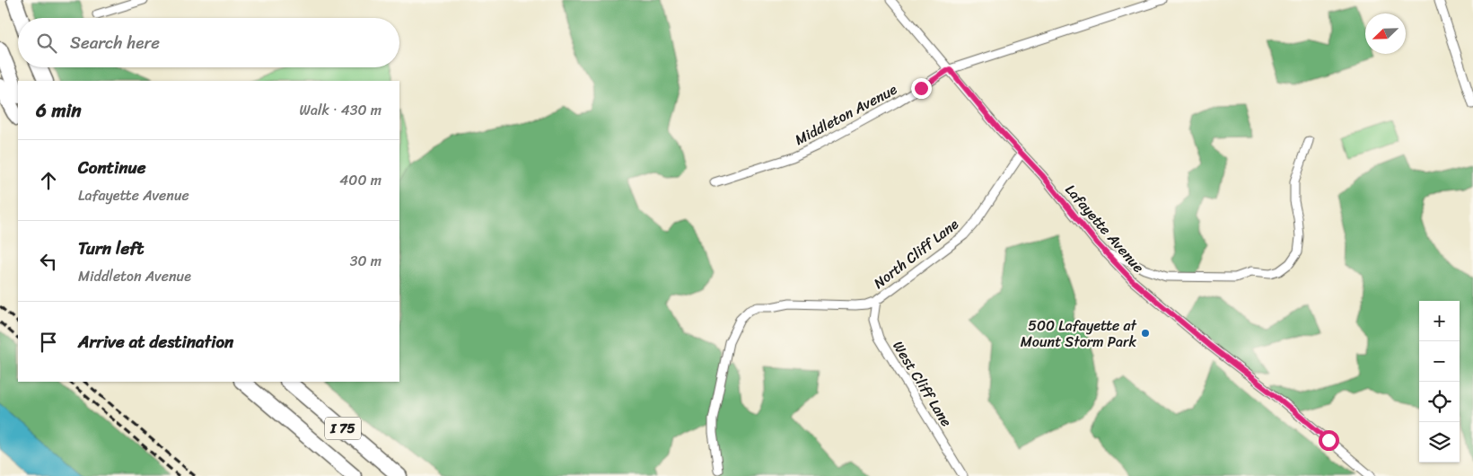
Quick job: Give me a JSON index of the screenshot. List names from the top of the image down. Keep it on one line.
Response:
{"streets":{"highway":["I 75"],"street":["Middleton Avenue","Lafayette Avenue","North Cliff Lane","West Cliff Lane"]},"crossings":[["Middleton Avenue","Lafayette Avenue"],["Lafayette Avenue","North Cliff Lane"],["North Cliff Lane","West Cliff Lane"]],"places":["500 Lafayette at Mount Storm Park"],"north":"bottom left","page":{"search":"Search here","heading":["6 min","Walk · 430 m"],"list":[["Continue","Lafayette Avenue","400 m"],["Turn left","Middleton Avenue","30 m"],"Arrive at destination"],"map_buttons":["+","−"]}}
